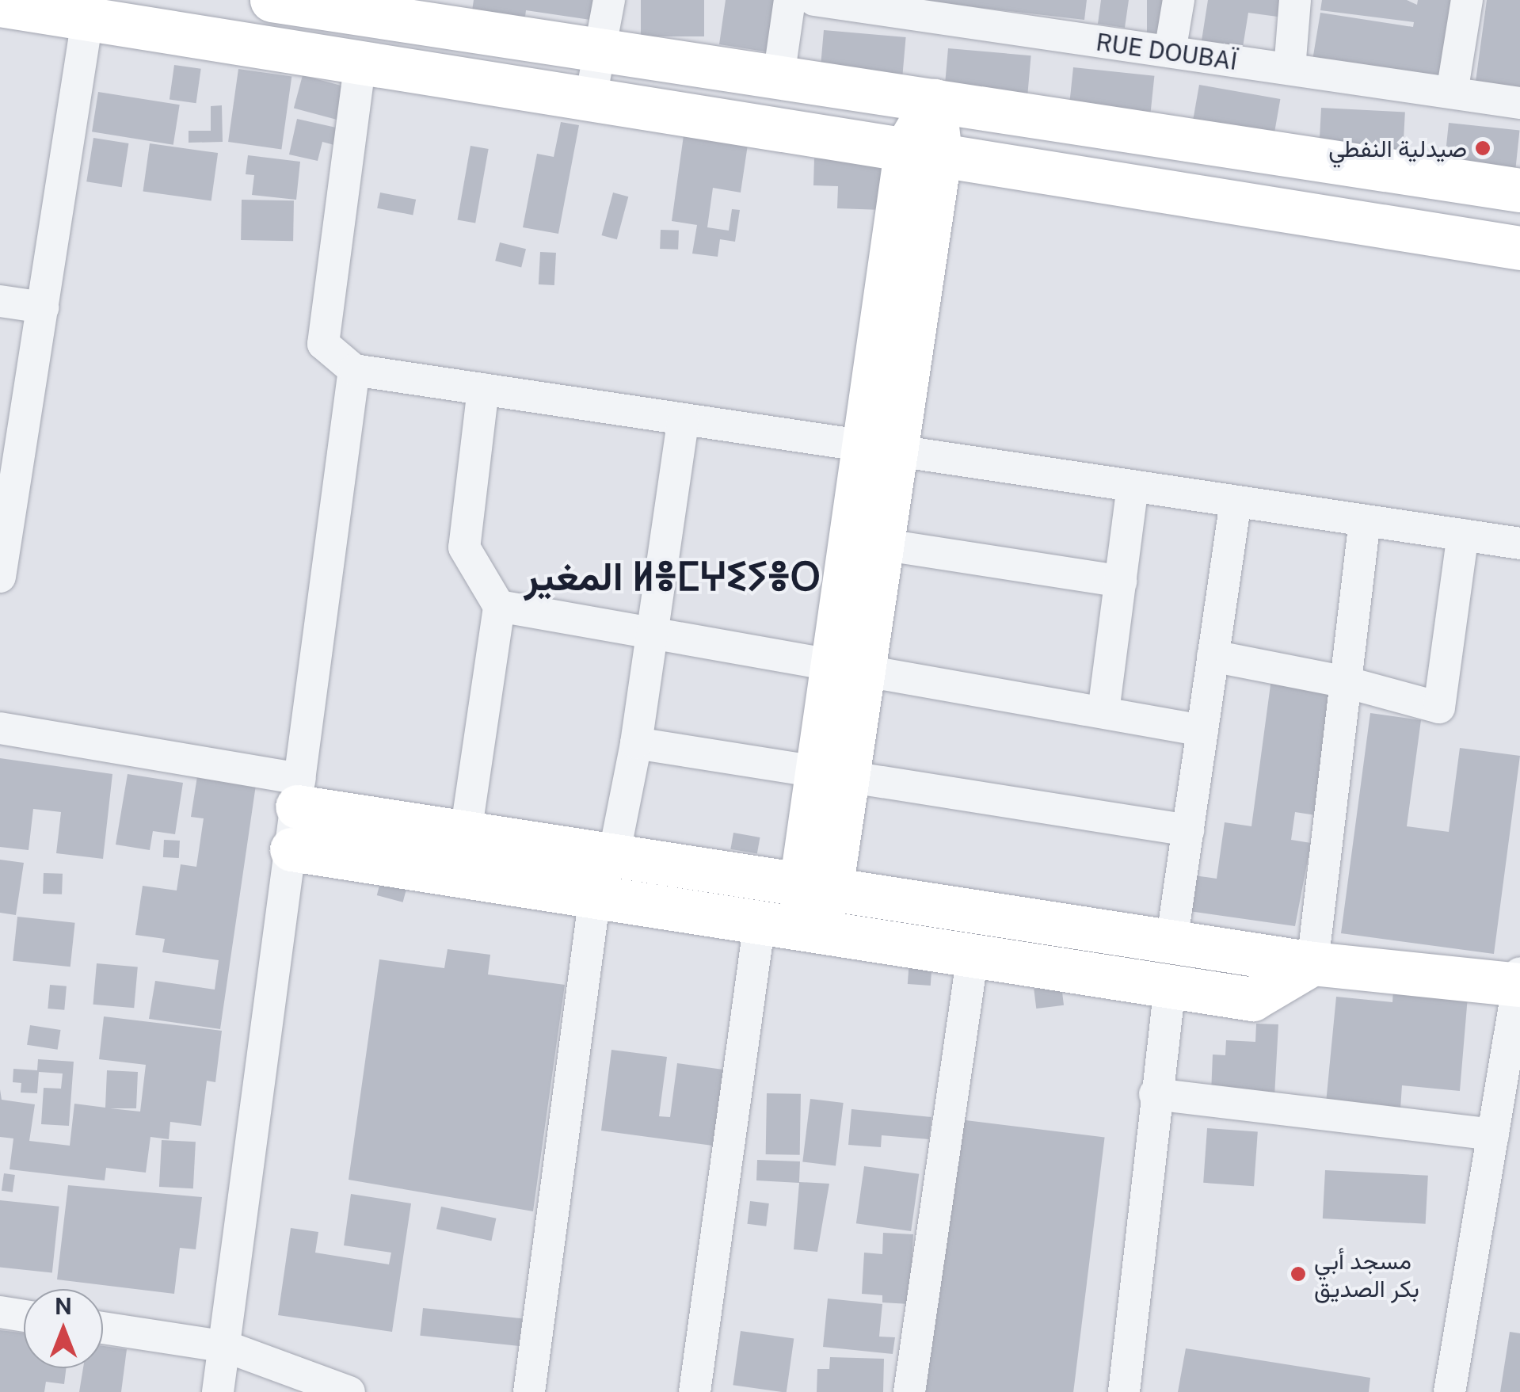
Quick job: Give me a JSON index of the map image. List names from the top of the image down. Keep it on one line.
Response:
{"streets":{"street":["RUE DOUBAÏ"]},"districts":["المغير ⵍⴻⵎⵖⵉⵢⴻⵔ"],"places":["صيدلية النفطي","مسجد أبي بكر الصديق"],"north":"top"}
